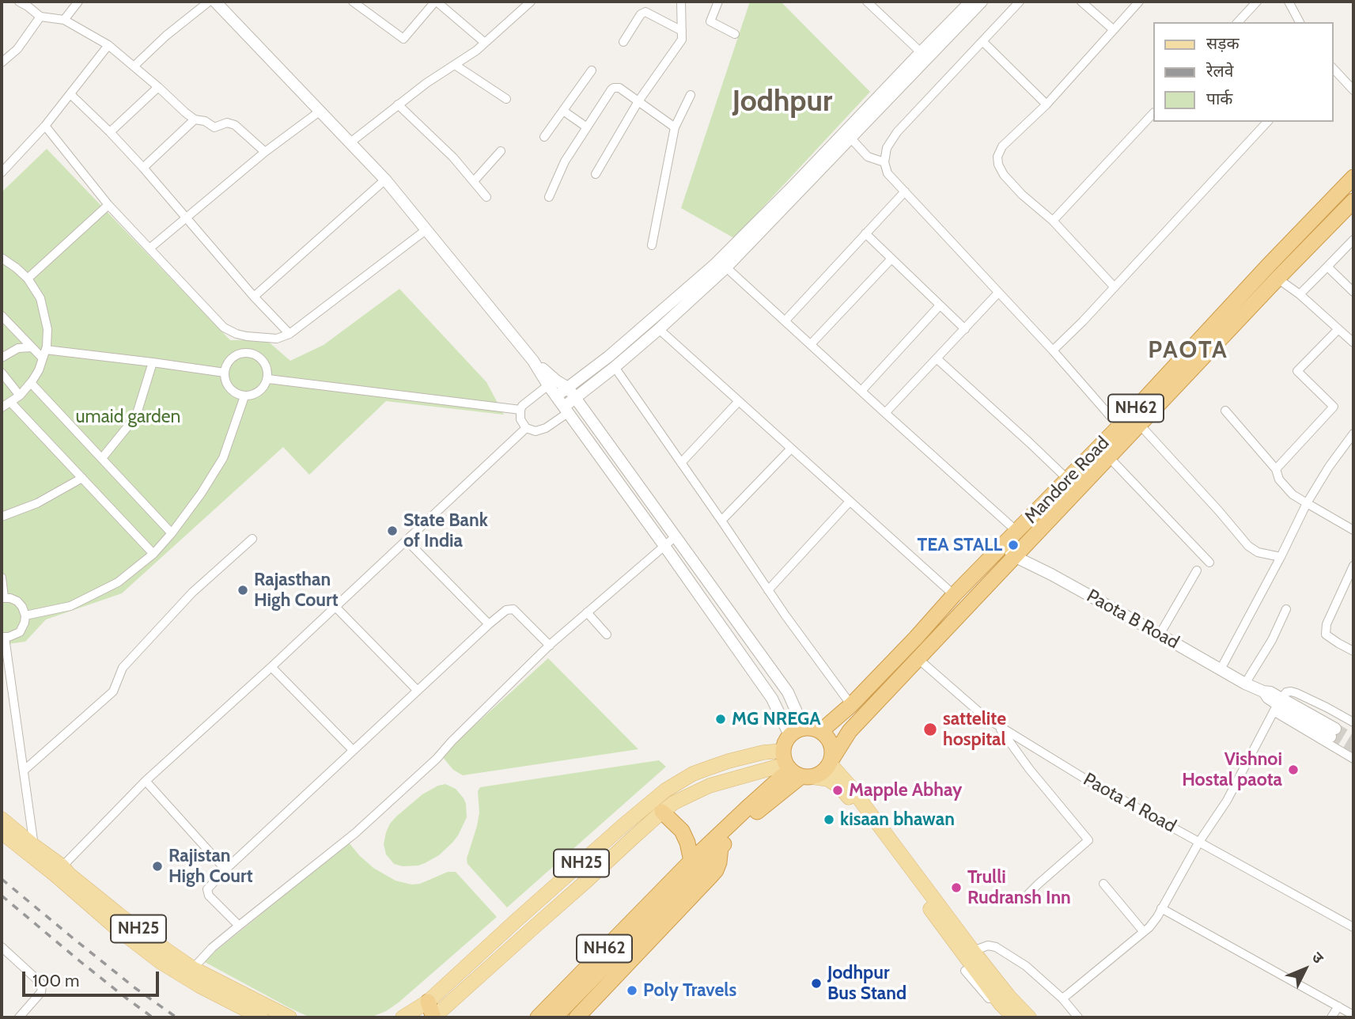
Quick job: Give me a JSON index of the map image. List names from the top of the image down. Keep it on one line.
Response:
{"streets":{"highway":["NH62","Mandore Road"],"main road":["NH25"],"street":["Paota B Road","Paota A Road"]},"crossings":[["NH62","Mandore Road"],["NH62","NH25"],["Mandore Road","Paota B Road"],["Mandore Road","Paota A Road"],["Mandore Road","NH25"]],"districts":["Jodhpur","PAOTA"],"parks":["umaid garden"],"places":["State Bank of India","TEA STALL","Rajasthan High Court","MG NREGA","sattelite hospital","Vishnoi Hostal paota","Mapple Abhay","kisaan bhawan","Rajistan High Court","Trulli Rudransh Inn","Jodhpur Bus Stand","Poly Travels"],"legend":["सड़क","रेलवे","पार्क"],"scale_bar":"100 m","north":"top right"}
